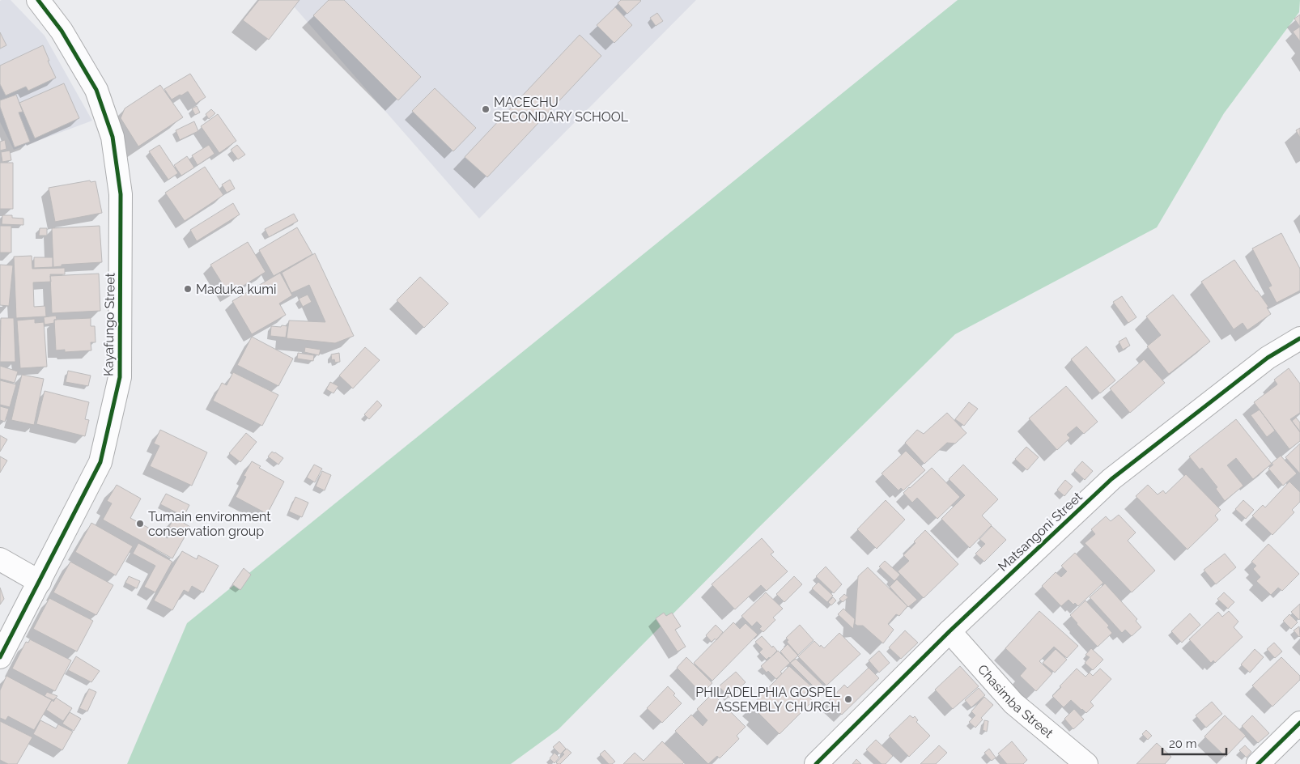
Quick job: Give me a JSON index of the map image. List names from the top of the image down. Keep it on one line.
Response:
{"streets":{"street":["Kayafungo Street","Matsangoni Street","Chasimba Street"]},"crossings":[["Matsangoni Street","Chasimba Street"]],"places":["MACECHU SECONDARY SCHOOL","Maduka kumi","Tumain environment conservation group","PHILADELPHIA GOSPEL ASSEMBLY CHURCH"],"scale_bar":"20 m"}
